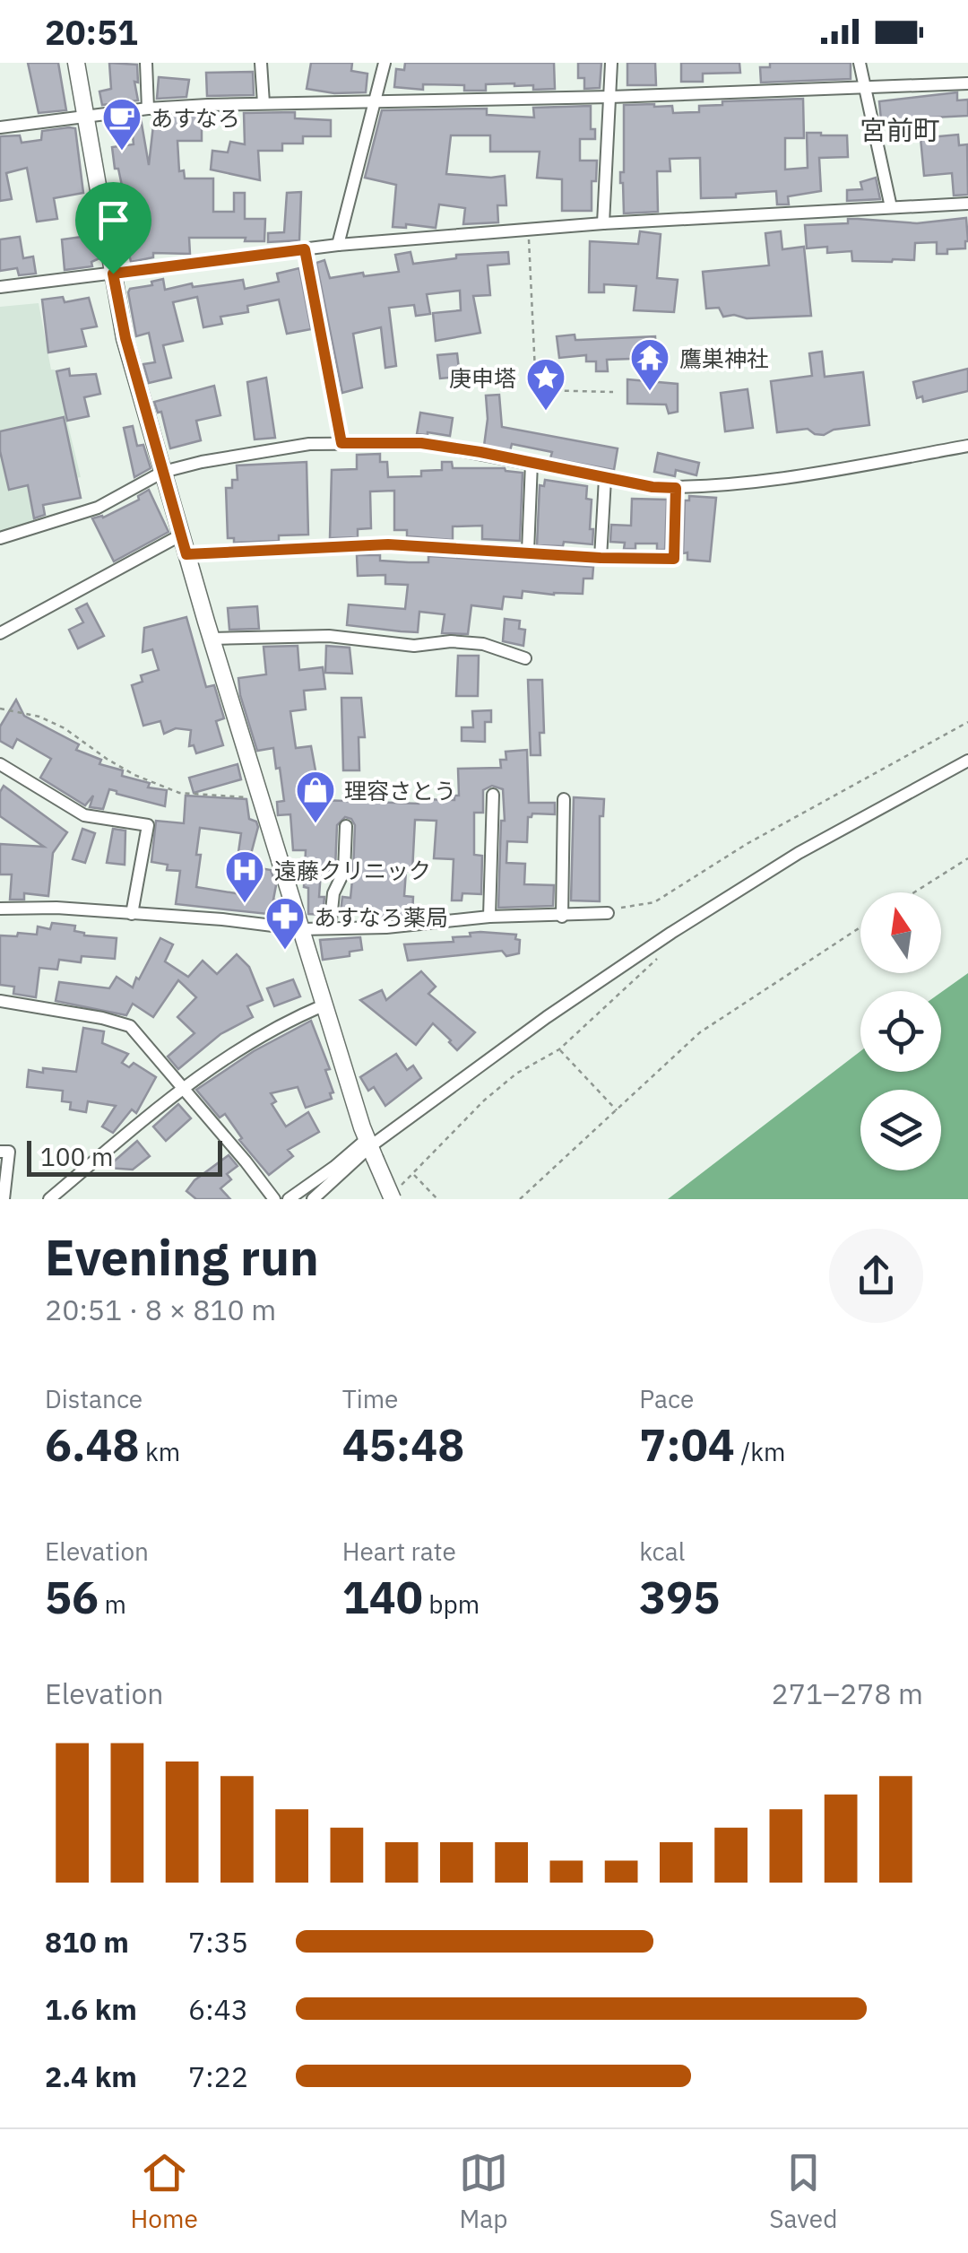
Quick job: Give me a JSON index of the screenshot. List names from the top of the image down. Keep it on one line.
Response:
{"districts":["宮前町"],"places":{"cafe":["あすなろ"],"temple":["鷹巣神社"],"place":["庚申塔"],"shop":["理容さとう"],"hospital":["遠藤クリニック"],"pharmacy":["あすなろ薬局"]},"scale_bar":"100 m","north":"top","page":{"status":"20:51","scale":"100 m","heading":["Evening run","20:51 · 8 × 810 m"],"stats":[["Distance","6.48 km"],["Time","45:48"],["Pace","7:04 /km"],["Elevation","56 m"],["Heart rate","140 bpm"],["kcal","395"]],"chart":["Elevation","271–278 m"],"list":[{"name":"810 m","note":"7:35"},{"name":"1.6 km","note":"6:43"},{"name":"2.4 km","note":"7:22"}],"tabs":["Home","Map","Saved"]}}
